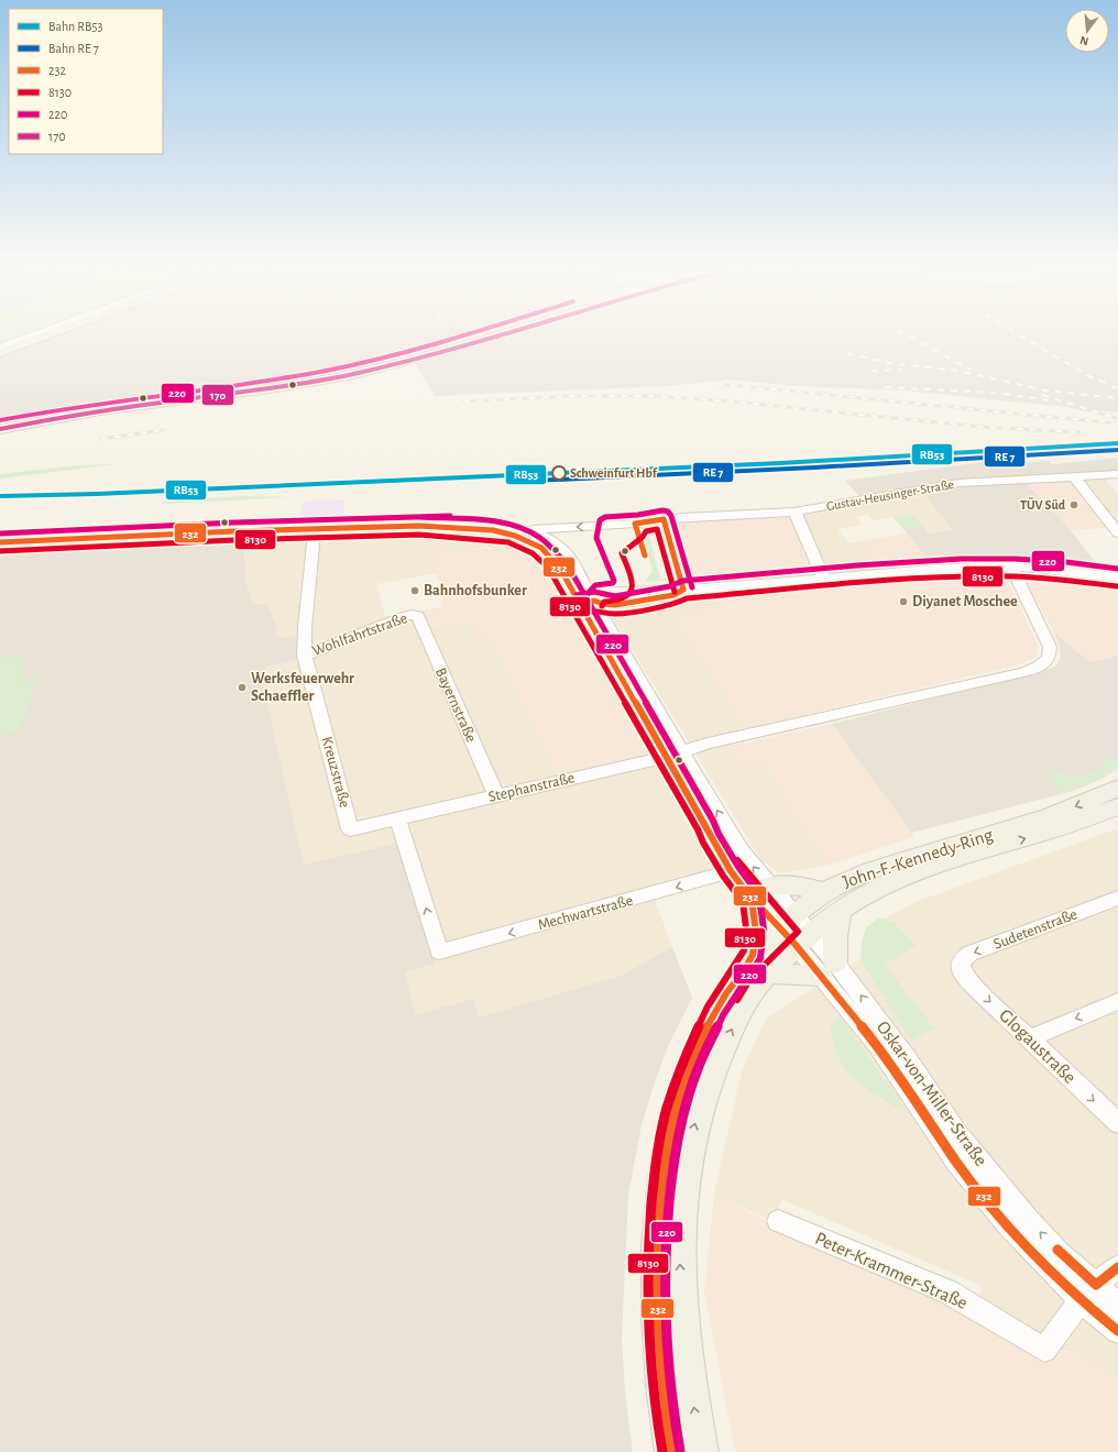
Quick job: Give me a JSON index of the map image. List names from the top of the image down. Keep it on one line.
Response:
{"streets":{"main road":["John-F.-Kennedy-Ring"],"street":["Gustav-Heusinger-Straße","Wohlfahrtstraße","Bayernstraße","Kreuzstraße","Stephanstraße","Mechwartstraße","Sudetenstraße","Glogaustraße","Oskar-von-Miller-Straße","Peter-Krammer-Straße"]},"crossings":[["Wohlfahrtstraße","Bayernstraße"],["Wohlfahrtstraße","Kreuzstraße"],["Bayernstraße","Stephanstraße"],["Kreuzstraße","Stephanstraße"],["Kreuzstraße","Mechwartstraße"],["Stephanstraße","Mechwartstraße"],["John-F.-Kennedy-Ring","Oskar-von-Miller-Straße"],["Sudetenstraße","Glogaustraße"],["Oskar-von-Miller-Straße","Peter-Krammer-Straße"]],"one_way":["Sudetenstraße","Glogaustraße"],"places":["Schweinfurt Hbf","TÜV Süd","Bahnhofsbunker","Diyanet Moschee","Werksfeuerwehr Schaeffler"],"lines":["transit line 220","transit line 170","rail line RB53","transit line 232","transit line 8130"],"legend":["Bahn RB53","Bahn RE 7","232","8130","220","170"],"north":"bottom"}
